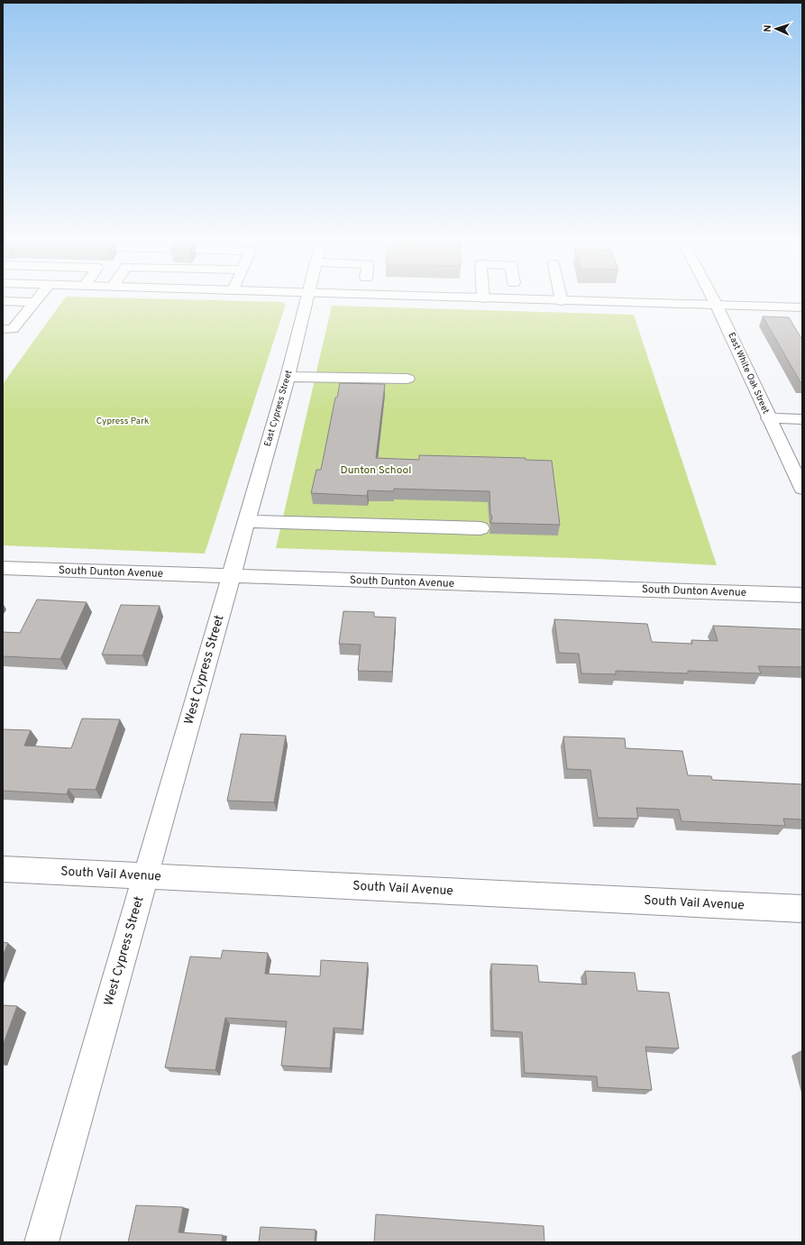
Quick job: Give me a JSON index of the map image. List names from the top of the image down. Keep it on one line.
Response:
{"streets":{"street":["East White Oak Street","East Cypress Street","South Dunton Avenue","West Cypress Street","South Vail Avenue"]},"crossings":[["East Cypress Street","South Dunton Avenue"],["East Cypress Street","West Cypress Street"],["South Dunton Avenue","West Cypress Street"],["West Cypress Street","South Vail Avenue"]],"parks":["Cypress Park","Dunton School"],"north":"left"}
